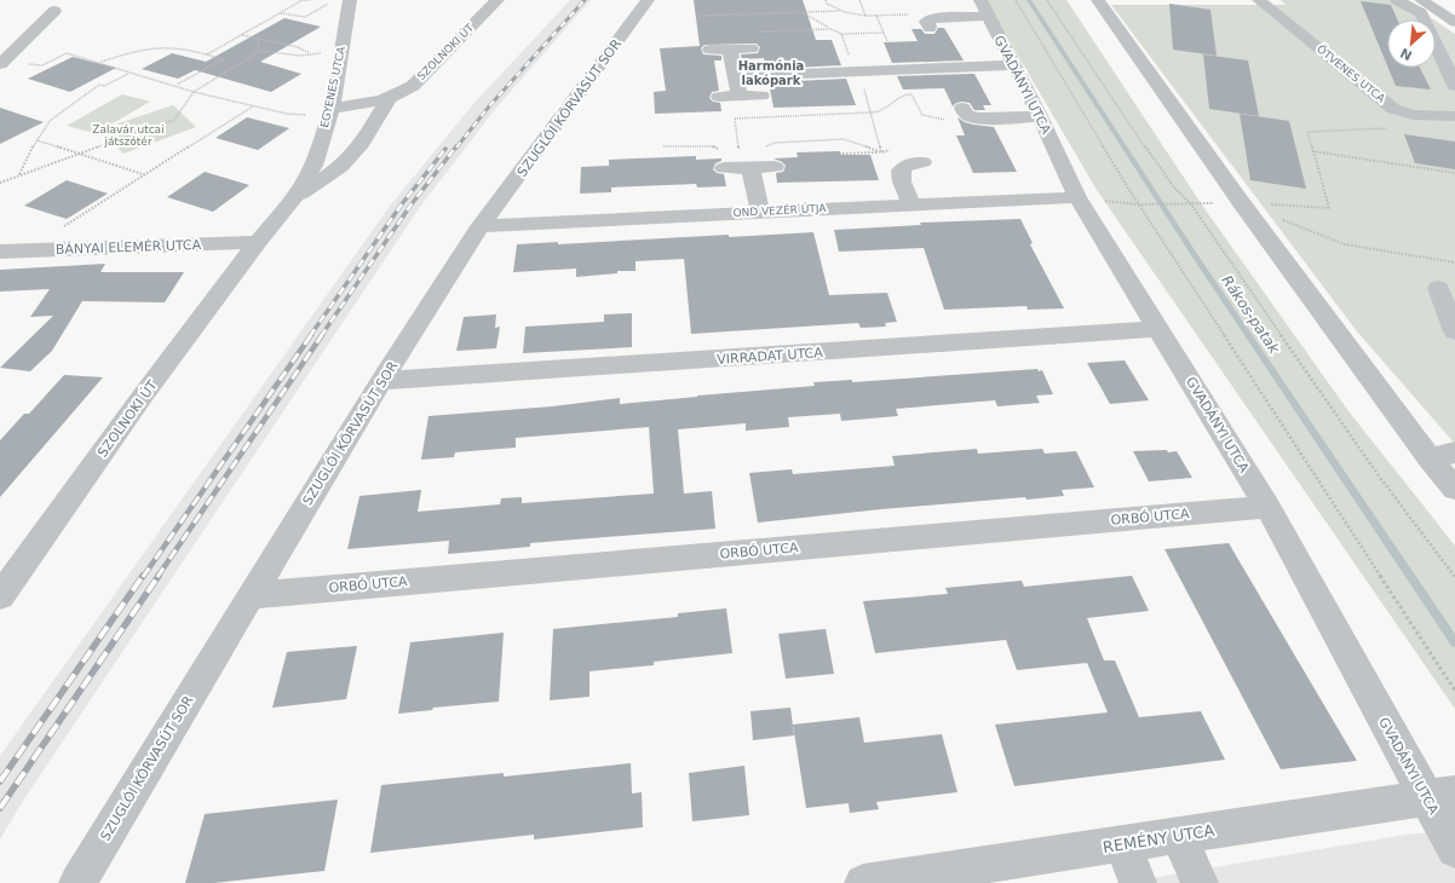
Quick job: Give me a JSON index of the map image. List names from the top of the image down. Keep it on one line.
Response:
{"streets":{"street":["SZOLNOKI ÚT","ÖTVENES UTCA","GVADÁNYI UTCA","EGYENES UTCA","SZUGLÓI KÖRVASÚT SOR","OND VEZÉR ÚTJA","BÁNYAI ELEMÉR UTCA","VIRRADAT UTCA","ORBÓ UTCA","REMÉNY UTCA"]},"crossings":[["SZOLNOKI ÚT","EGYENES UTCA"],["SZOLNOKI ÚT","BÁNYAI ELEMÉR UTCA"],["GVADÁNYI UTCA","OND VEZÉR ÚTJA"],["GVADÁNYI UTCA","VIRRADAT UTCA"],["GVADÁNYI UTCA","ORBÓ UTCA"],["GVADÁNYI UTCA","REMÉNY UTCA"],["EGYENES UTCA","BÁNYAI ELEMÉR UTCA"],["SZUGLÓI KÖRVASÚT SOR","OND VEZÉR ÚTJA"],["SZUGLÓI KÖRVASÚT SOR","VIRRADAT UTCA"],["SZUGLÓI KÖRVASÚT SOR","ORBÓ UTCA"]],"districts":["Harmónia lakópark"],"water":["Rákos-patak"],"parks":["Zalavár utcai játszótér"],"north":"bottom left"}
